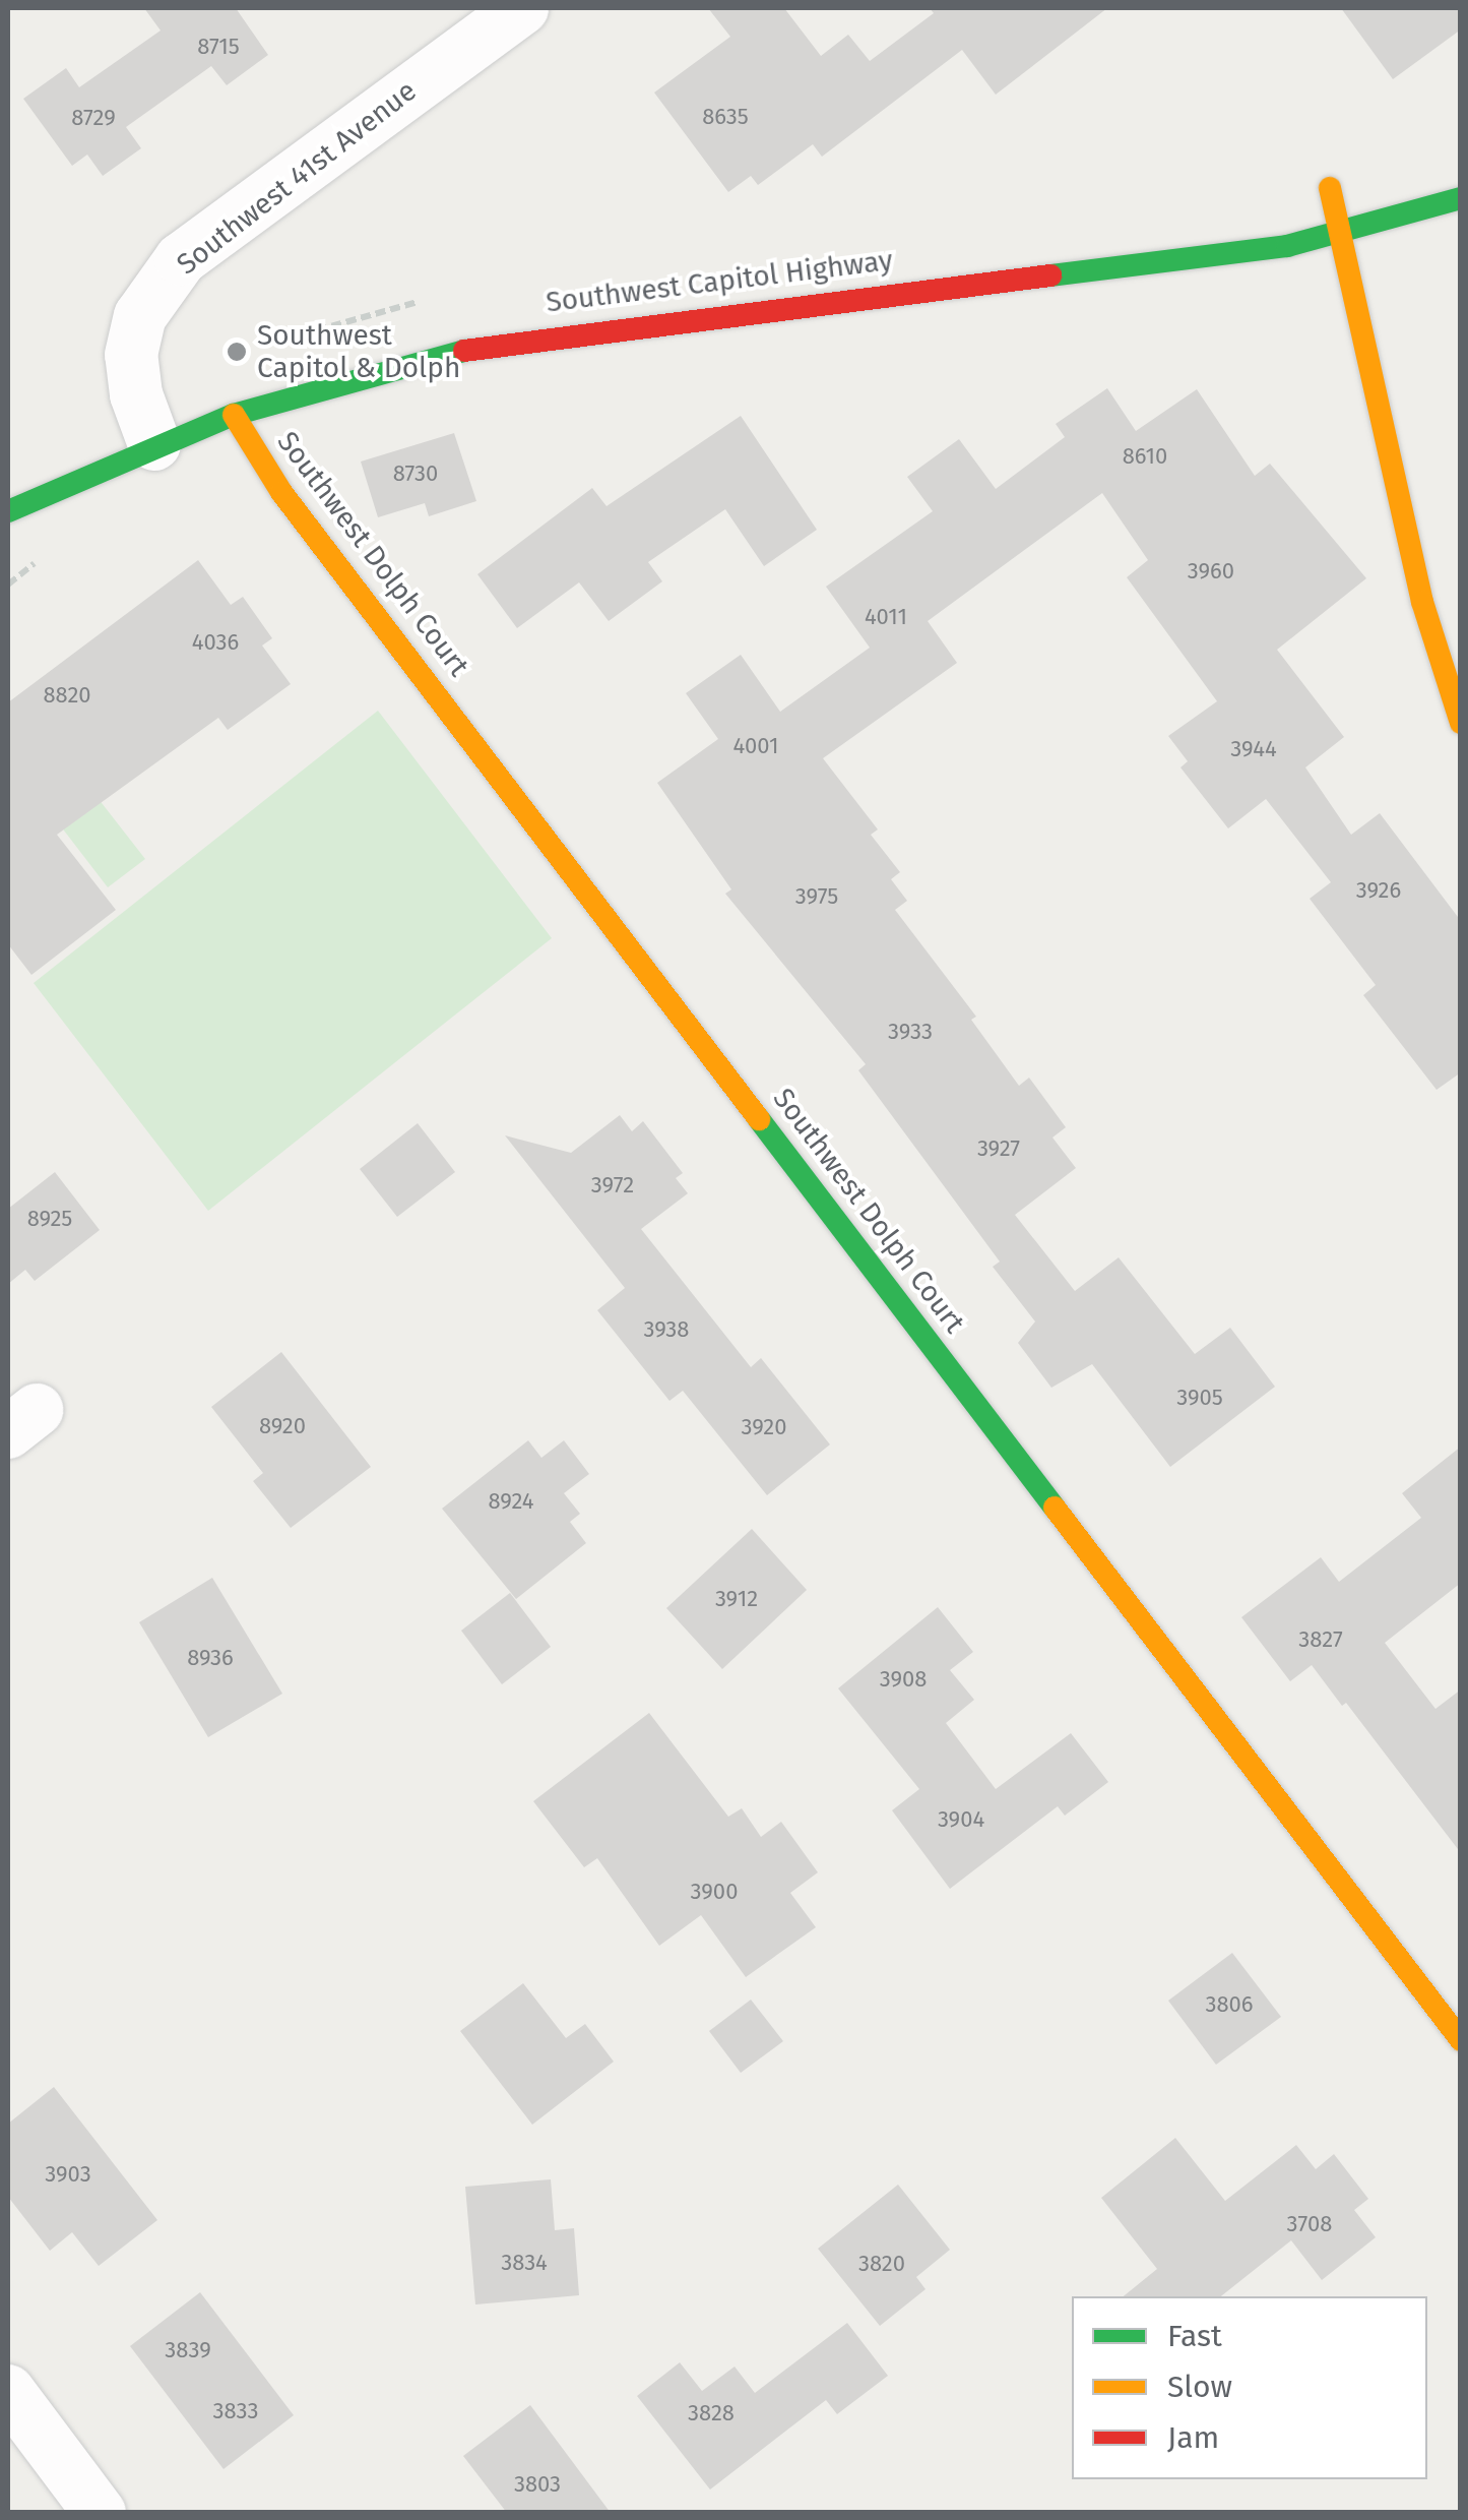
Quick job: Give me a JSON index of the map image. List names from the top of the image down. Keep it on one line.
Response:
{"streets":{"street":["Southwest 41st Avenue","Southwest Capitol Highway","Southwest Dolph Court"]},"crossings":[["Southwest 41st Avenue","Southwest Capitol Highway"],["Southwest Capitol Highway","Southwest Dolph Court"]],"places":["Southwest Capitol & Dolph"],"house_numbers":["8715","8635","8729","8610","8730","3960","4011","4036","8820","4001","3944","3926","3975","3933","3927","3972","8925","3938","3905","8920","3920","8924","3912","3827","8936","3908","3904","3900","3806","3903","3708","3834","3820","3839","3833","3828","3803"],"legend":["Fast","Slow","Jam"]}
